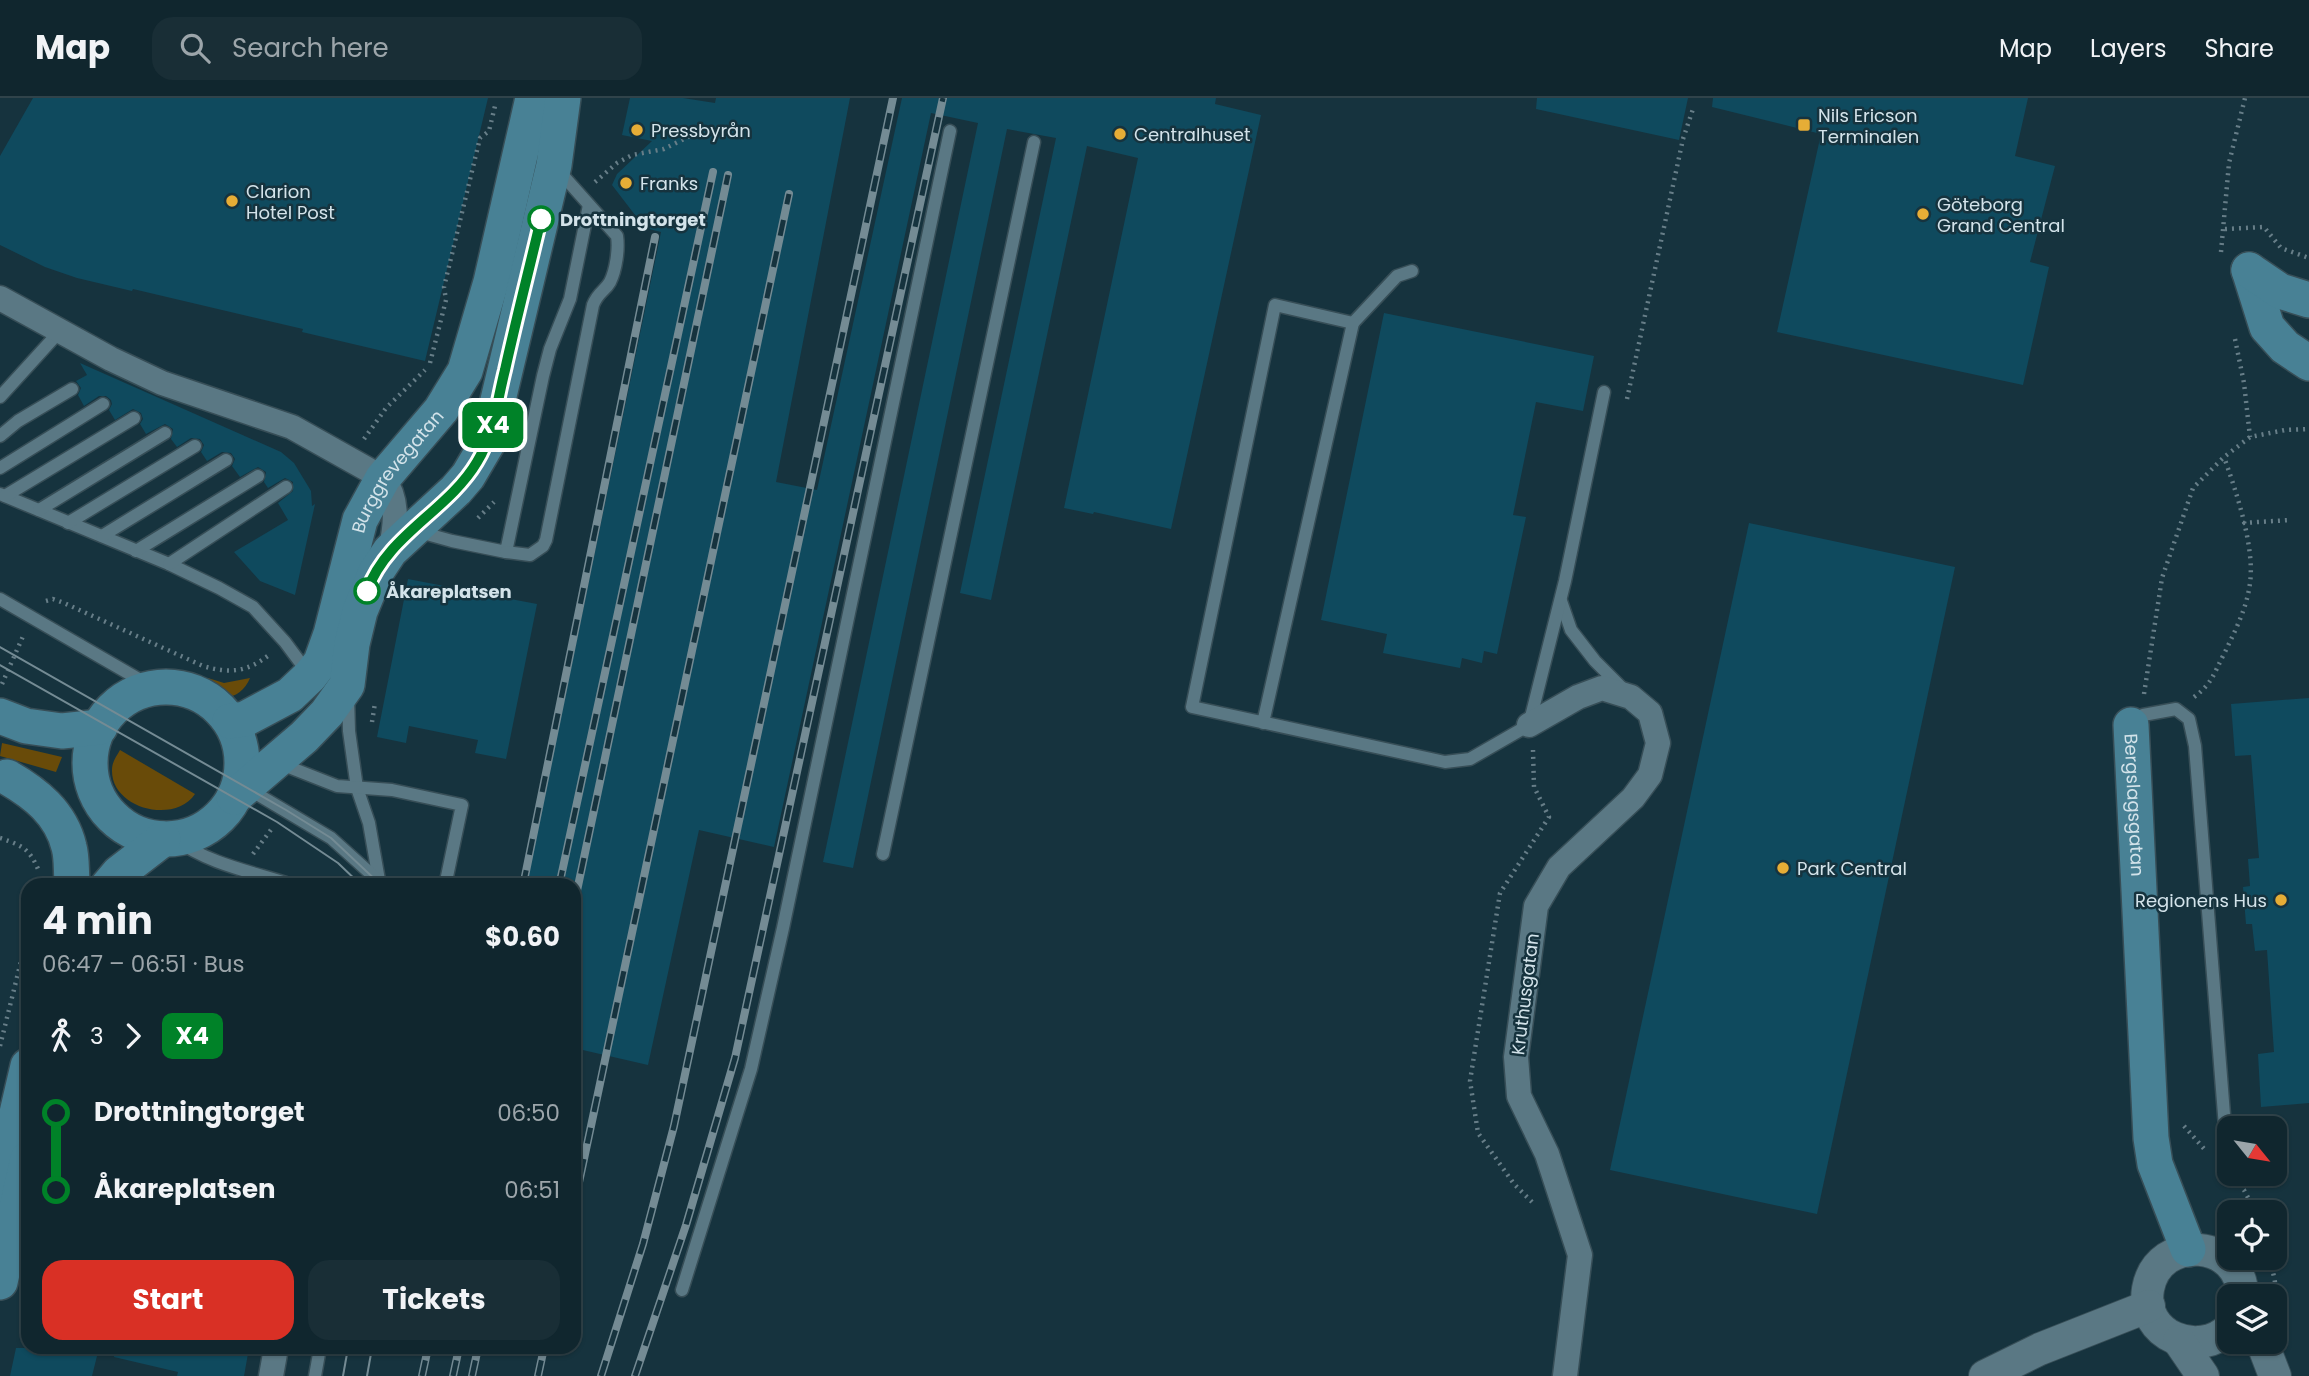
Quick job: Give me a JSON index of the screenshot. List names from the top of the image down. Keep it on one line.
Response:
{"streets":{"main road":["Burggrevegatan","Bergslagsgatan"],"street":["Kruthusgatan"]},"places":{"transit":["Nils Ericson Terminalen"],"other":["Pressbyrån","Centralhuset","Franks","Clarion Hotel Post","Göteborg Grand Central","Drottningtorget","Åkareplatsen","Park Central","Regionens Hus"]},"lines":["bus line X4"],"north":"bottom right","page":{"header":"Map","search":"Search here","nav":["Map","Layers","Share"],"on_map":"X4","heading":["4 min","06:47 – 06:51 · Bus","$0.60"],"legs":["3","X4"],"list":[{"name":"Drottningtorget","value":"06:50"},{"name":"Åkareplatsen","value":"06:51"}],"buttons":["Start","Tickets"]}}
